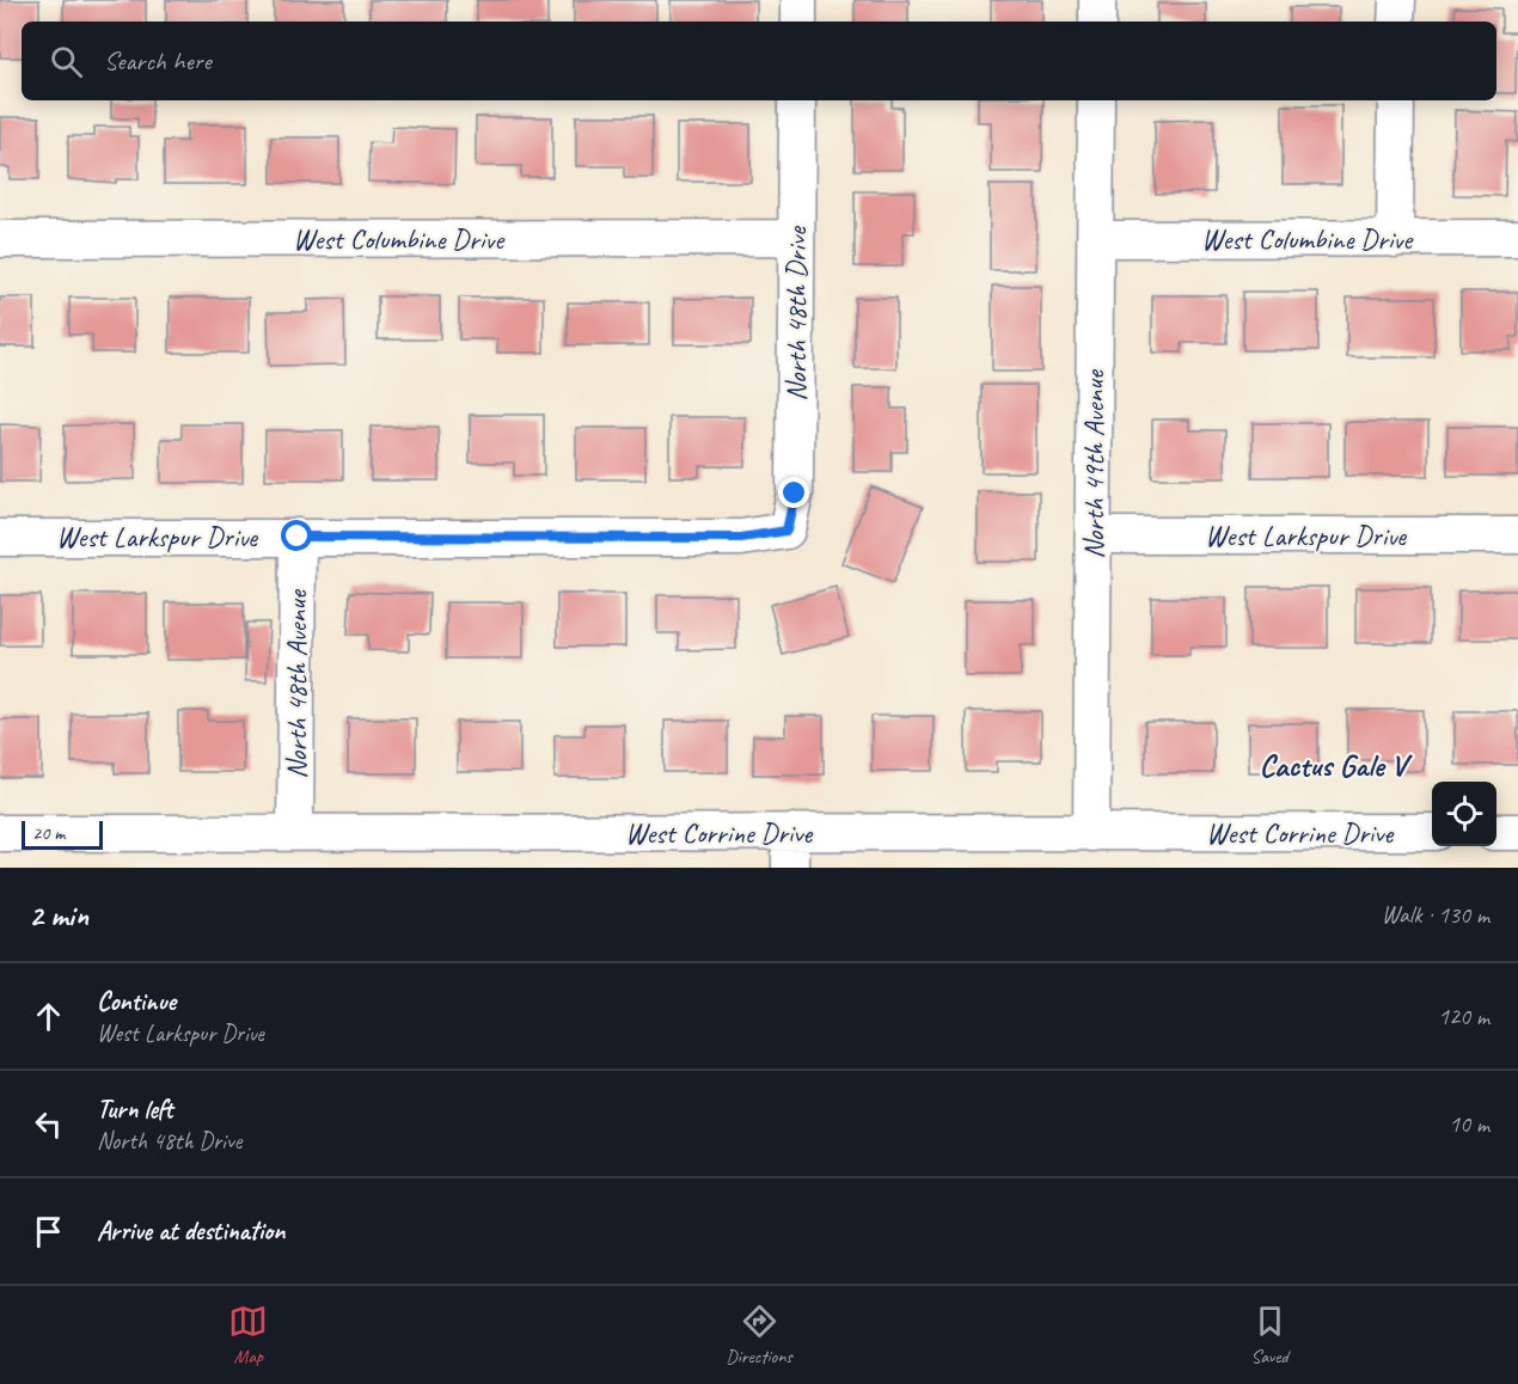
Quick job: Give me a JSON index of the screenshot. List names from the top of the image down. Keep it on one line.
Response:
{"streets":{"street":["West Columbine Drive","North 48th Drive","North 49th Avenue","West Larkspur Drive","North 48th Avenue","West Corrine Drive"]},"crossings":[["West Columbine Drive","North 48th Drive"],["West Columbine Drive","North 49th Avenue"],["North 48th Drive","West Larkspur Drive"],["North 49th Avenue","West Larkspur Drive"],["North 49th Avenue","West Corrine Drive"],["West Larkspur Drive","North 48th Avenue"],["North 48th Avenue","West Corrine Drive"]],"districts":["Cactus Gale V"],"scale_bar":"20 m","page":{"search":"Search here","scale":"20 m","heading":["2 min","Walk · 130 m"],"list":[["Continue","West Larkspur Drive","120 m"],["Turn left","North 48th Drive","10 m"],"Arrive at destination"],"nav":["Map","Directions","Saved"]}}
